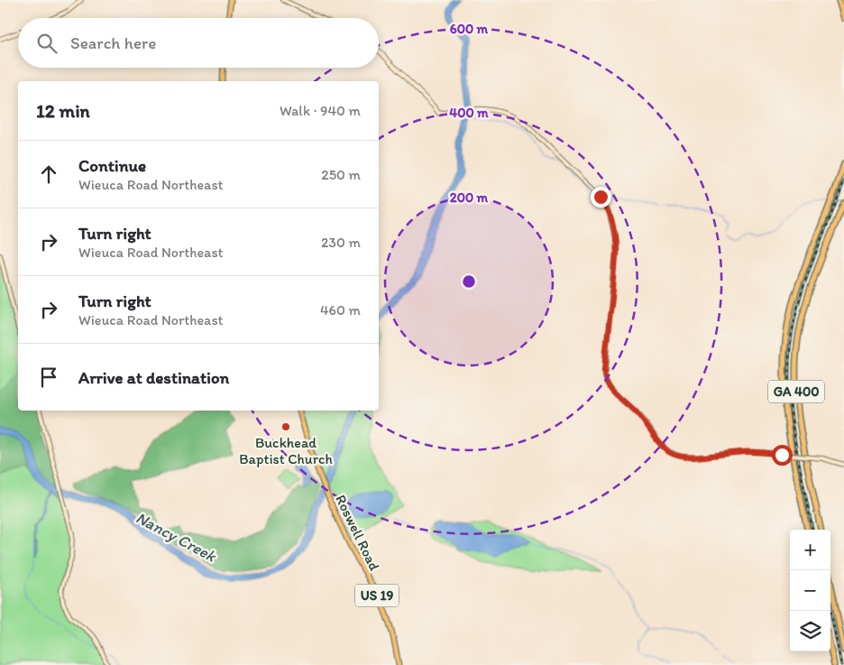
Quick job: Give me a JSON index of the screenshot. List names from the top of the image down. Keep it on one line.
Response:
{"streets":{"highway":["GA 400"],"main road":["Roswell Road","US 19"]},"water":["Nancy Creek"],"places":["Buckhead Baptist Church"],"page":{"search":"Search here","heading":["12 min","Walk · 940 m"],"list":[["Continue","Wieuca Road Northeast","250 m"],["Turn right","Wieuca Road Northeast","230 m"],["Turn right","Wieuca Road Northeast","460 m"],"Arrive at destination"],"map_buttons":["+","−"]},"rings":["600 m","400 m","200 m"]}
